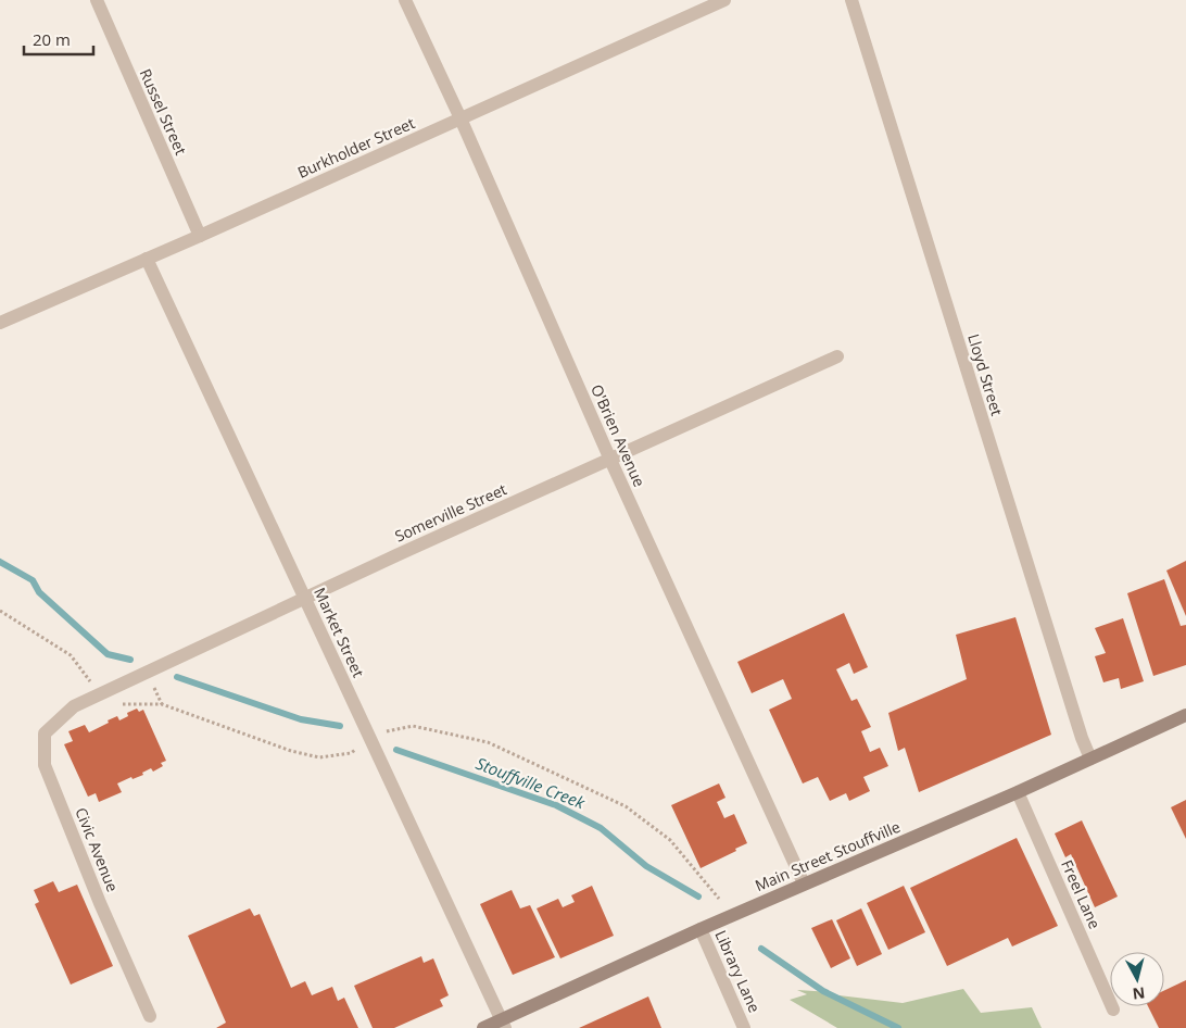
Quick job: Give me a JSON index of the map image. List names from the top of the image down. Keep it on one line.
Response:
{"streets":{"main road":["Main Street Stouffville"],"street":["Russel Street","Burkholder Street","Lloyd Street","O'Brien Avenue","Somerville Street","Market Street","Civic Avenue","Freel Lane","Library Lane"]},"crossings":[["Russel Street","Burkholder Street"],["Burkholder Street","O'Brien Avenue"],["Burkholder Street","Market Street"],["Lloyd Street","Main Street Stouffville"],["O'Brien Avenue","Somerville Street"],["O'Brien Avenue","Main Street Stouffville"],["Somerville Street","Market Street"],["Somerville Street","Civic Avenue"],["Market Street","Main Street Stouffville"],["Main Street Stouffville","Freel Lane"],["Main Street Stouffville","Library Lane"]],"water":["Stouffville Creek"],"scale_bar":"20 m","north":"bottom"}
